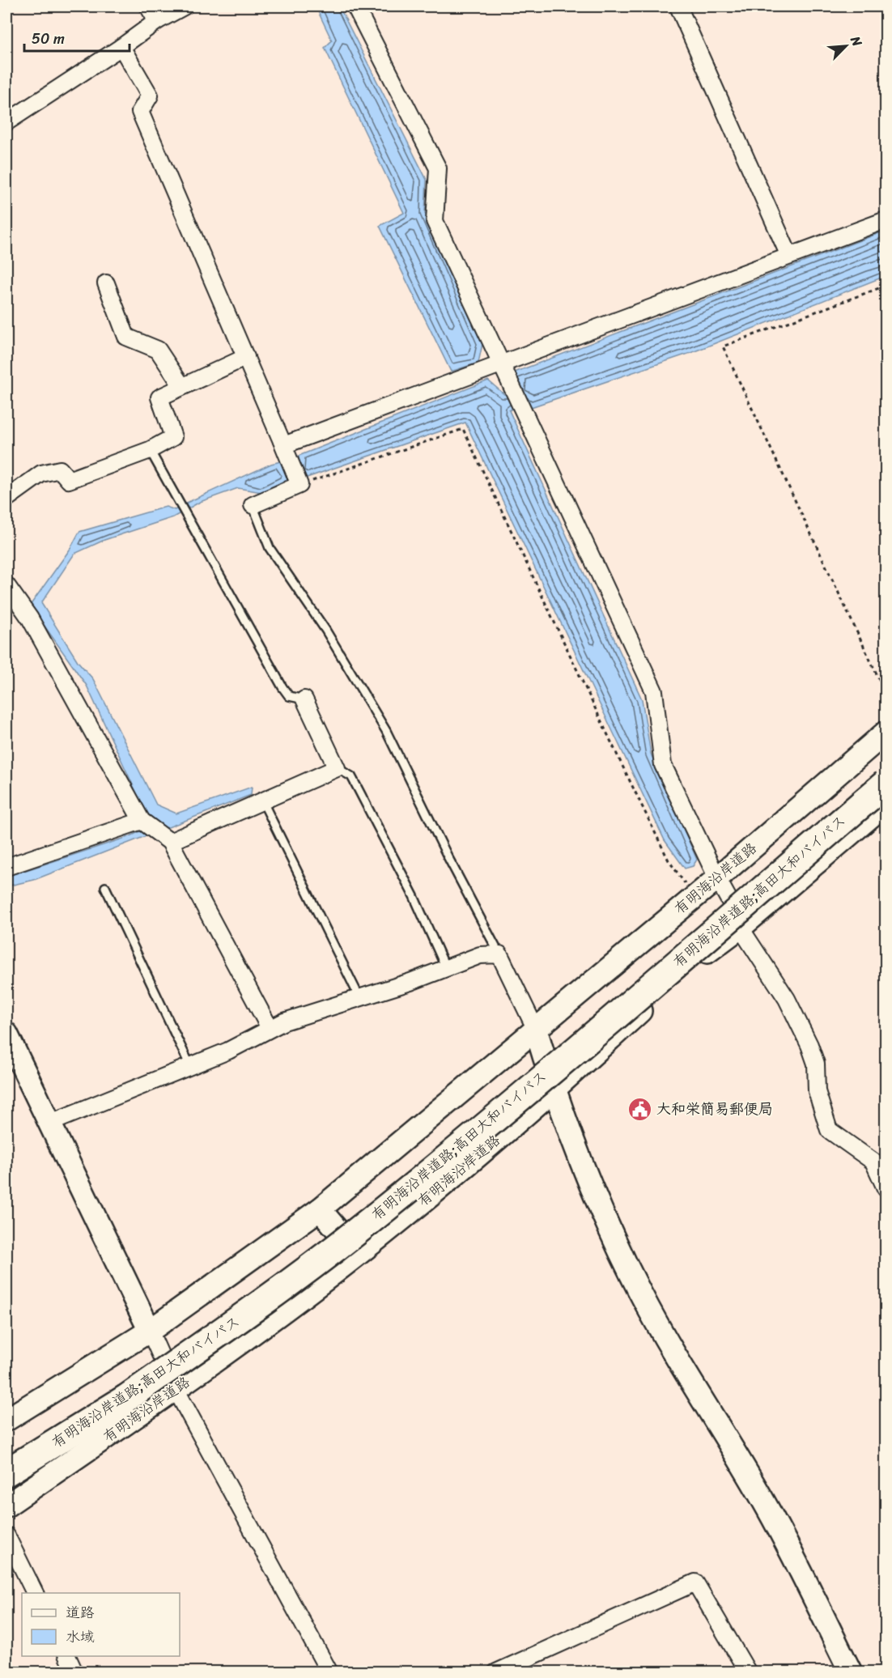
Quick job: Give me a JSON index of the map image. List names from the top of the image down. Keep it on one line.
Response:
{"streets":{"highway":["有明海沿岸道路;高田大和バイパス"],"main road":["有明海沿岸道路"]},"places":{"public building":["大和栄簡易郵便局"]},"legend":["道路","水域"],"scale_bar":"50 m","north":"top right"}
